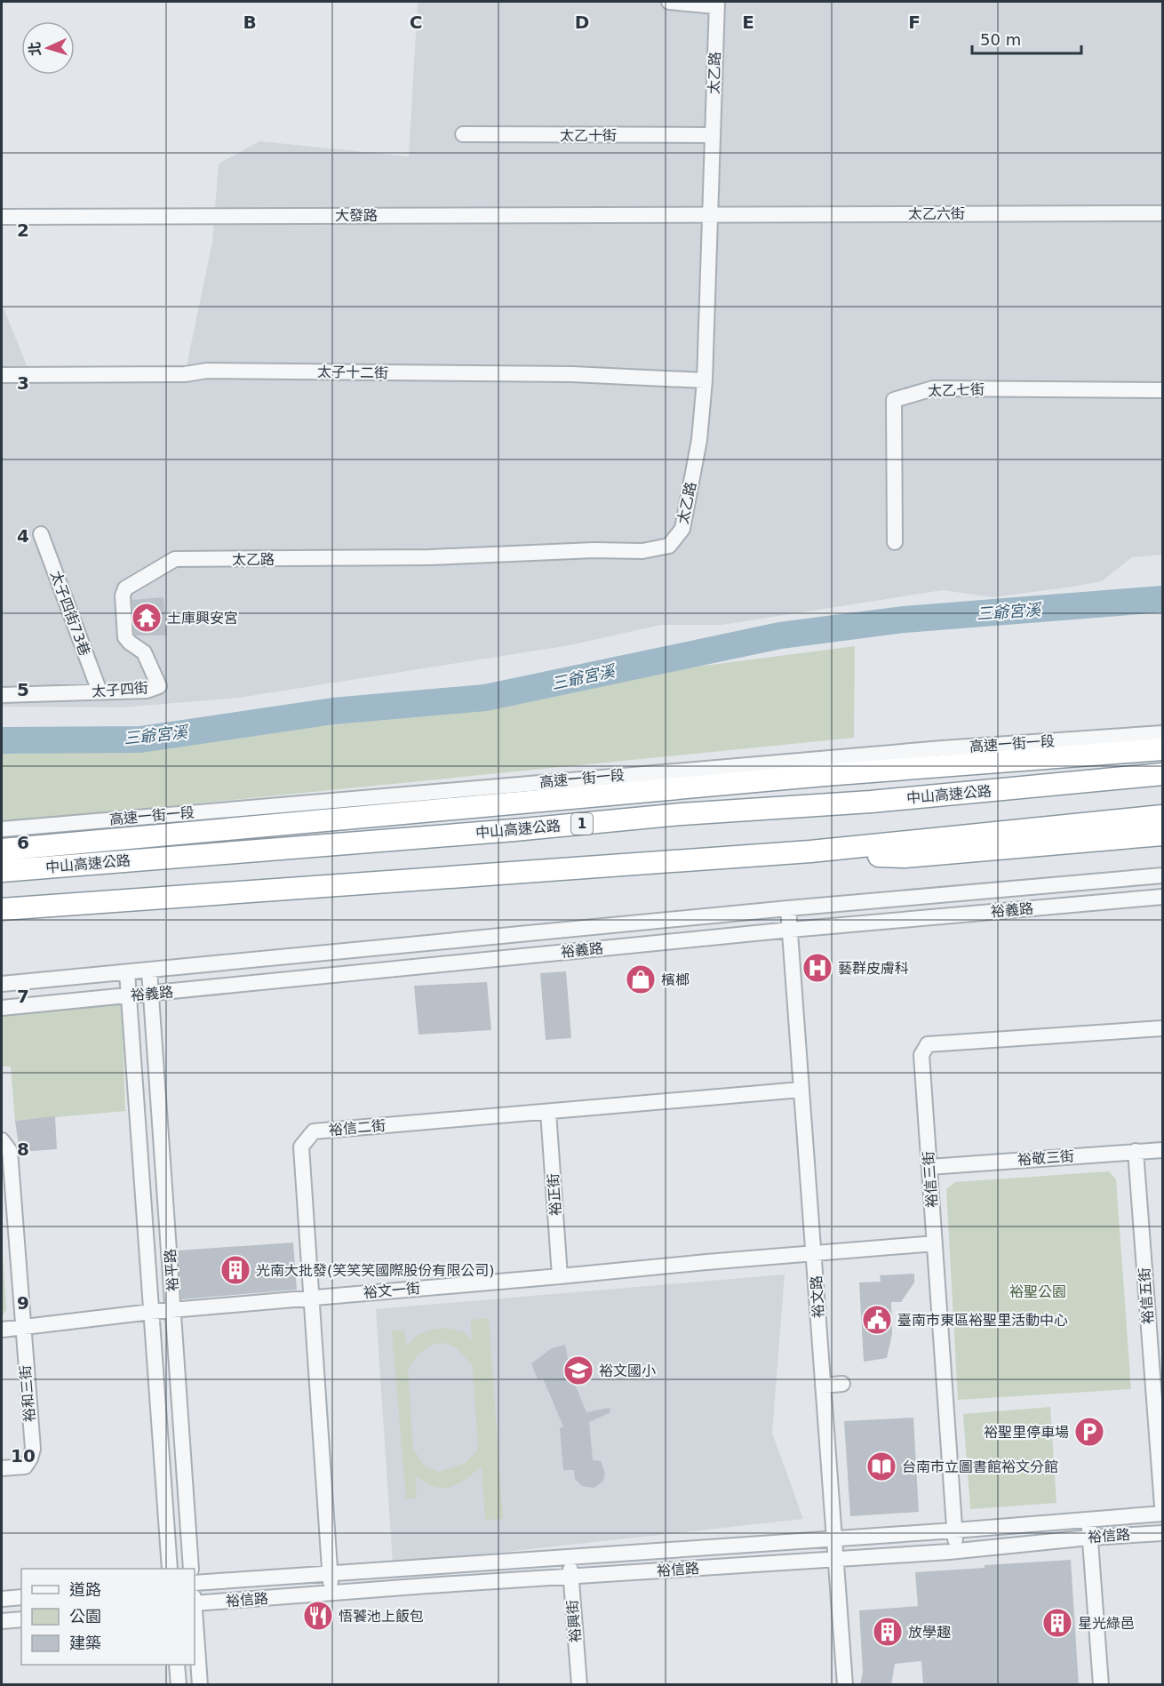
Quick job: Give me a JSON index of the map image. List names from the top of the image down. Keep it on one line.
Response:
{"streets":{"highway":["中山高速公路","1"],"street":["太乙路","太乙十街","太乙六街","大發路","太子十二街","太乙七街","太子四街73巷","太子四街","高速一街一段","裕義路","裕信二街","裕敬三街","裕信三街","裕正街","裕平路","裕文一街","裕信五街","裕文路","裕和三街","裕信路","裕興街"]},"crossings":[["太乙路","太乙十街"],["太乙路","太乙六街"],["太乙路","大發路"],["太乙路","太子十二街"],["太乙路","太子四街"],["太乙六街","大發路"],["太子四街73巷","太子四街"],["裕義路","裕平路"],["裕義路","裕文路"],["裕信二街","裕正街"],["裕信二街","裕文一街"],["裕信二街","裕文路"],["裕信二街","裕信路"],["裕敬三街","裕信三街"],["裕敬三街","裕信五街"],["裕信三街","裕文一街"],["裕信三街","裕信路"],["裕正街","裕文一街"],["裕平路","裕文一街"],["裕文一街","裕文路"],["裕文一街","裕和三街"],["裕文路","裕信路"],["裕信路","裕興街"]],"water":["三爺宮溪"],"parks":["裕聖公園"],"places":{"temple":["土庫興安宮"],"hospital":["藝群皮膚科"],"shop":["檳榔"],"building":["光南大批發(笑笑笑國際股份有限公司)","星光綠邑","放學趣"],"public building":["臺南市東區裕聖里活動中心"],"school or university":["裕文國小"],"parking":["裕聖里停車場"],"library":["台南市立圖書館裕文分館"],"restaurant":["悟饕池上飯包"]},"legend":["道路","公園","建築"],"scale_bar":"50 m","north":"left","grid":{"columns":["B","C","D","E","F"],"rows":["2","3","4","5","6","7","8","9","10"]}}
